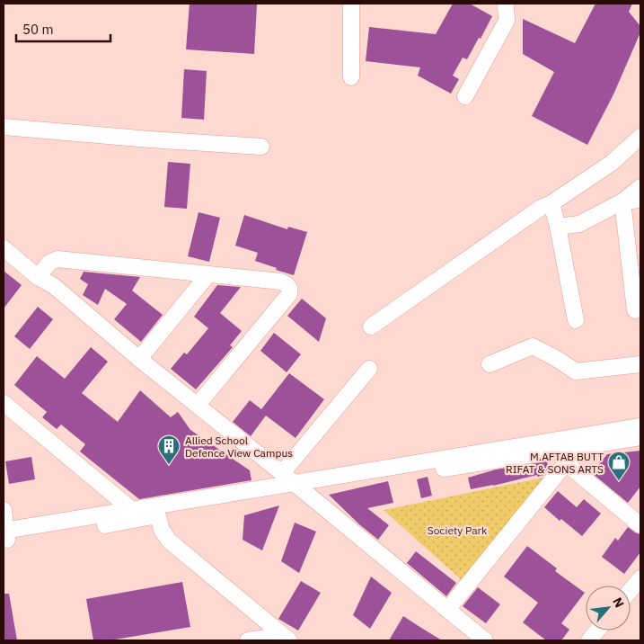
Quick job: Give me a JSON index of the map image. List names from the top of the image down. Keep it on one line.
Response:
{"parks":["Society Park"],"places":{"building":["Allied School Defence View Campus"],"shop":["M.AFTAB BUTT RIFAT & SONS ARTS"]},"scale_bar":"50 m","north":"top right"}
